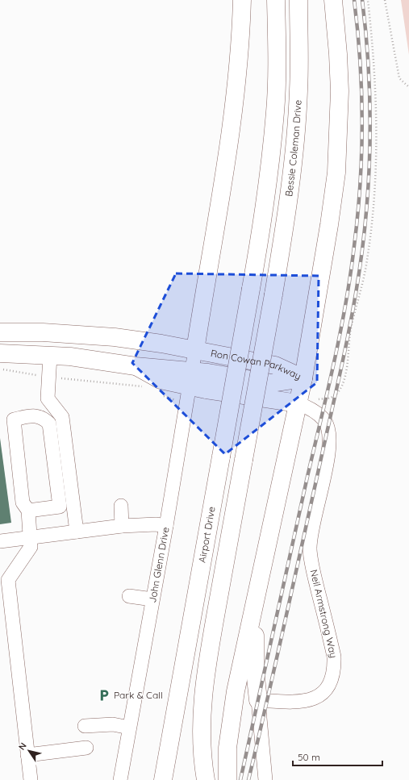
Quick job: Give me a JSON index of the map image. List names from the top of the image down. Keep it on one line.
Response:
{"streets":{"main road":["Bessie Coleman Drive","Ron Cowan Parkway","Airport Drive"],"street":["John Glenn Drive","Neil Armstrong Way"]},"crossings":[["Ron Cowan Parkway","John Glenn Drive"]],"places":{"parking":["Park & Call"]},"scale_bar":"50 m","north":"top left"}
